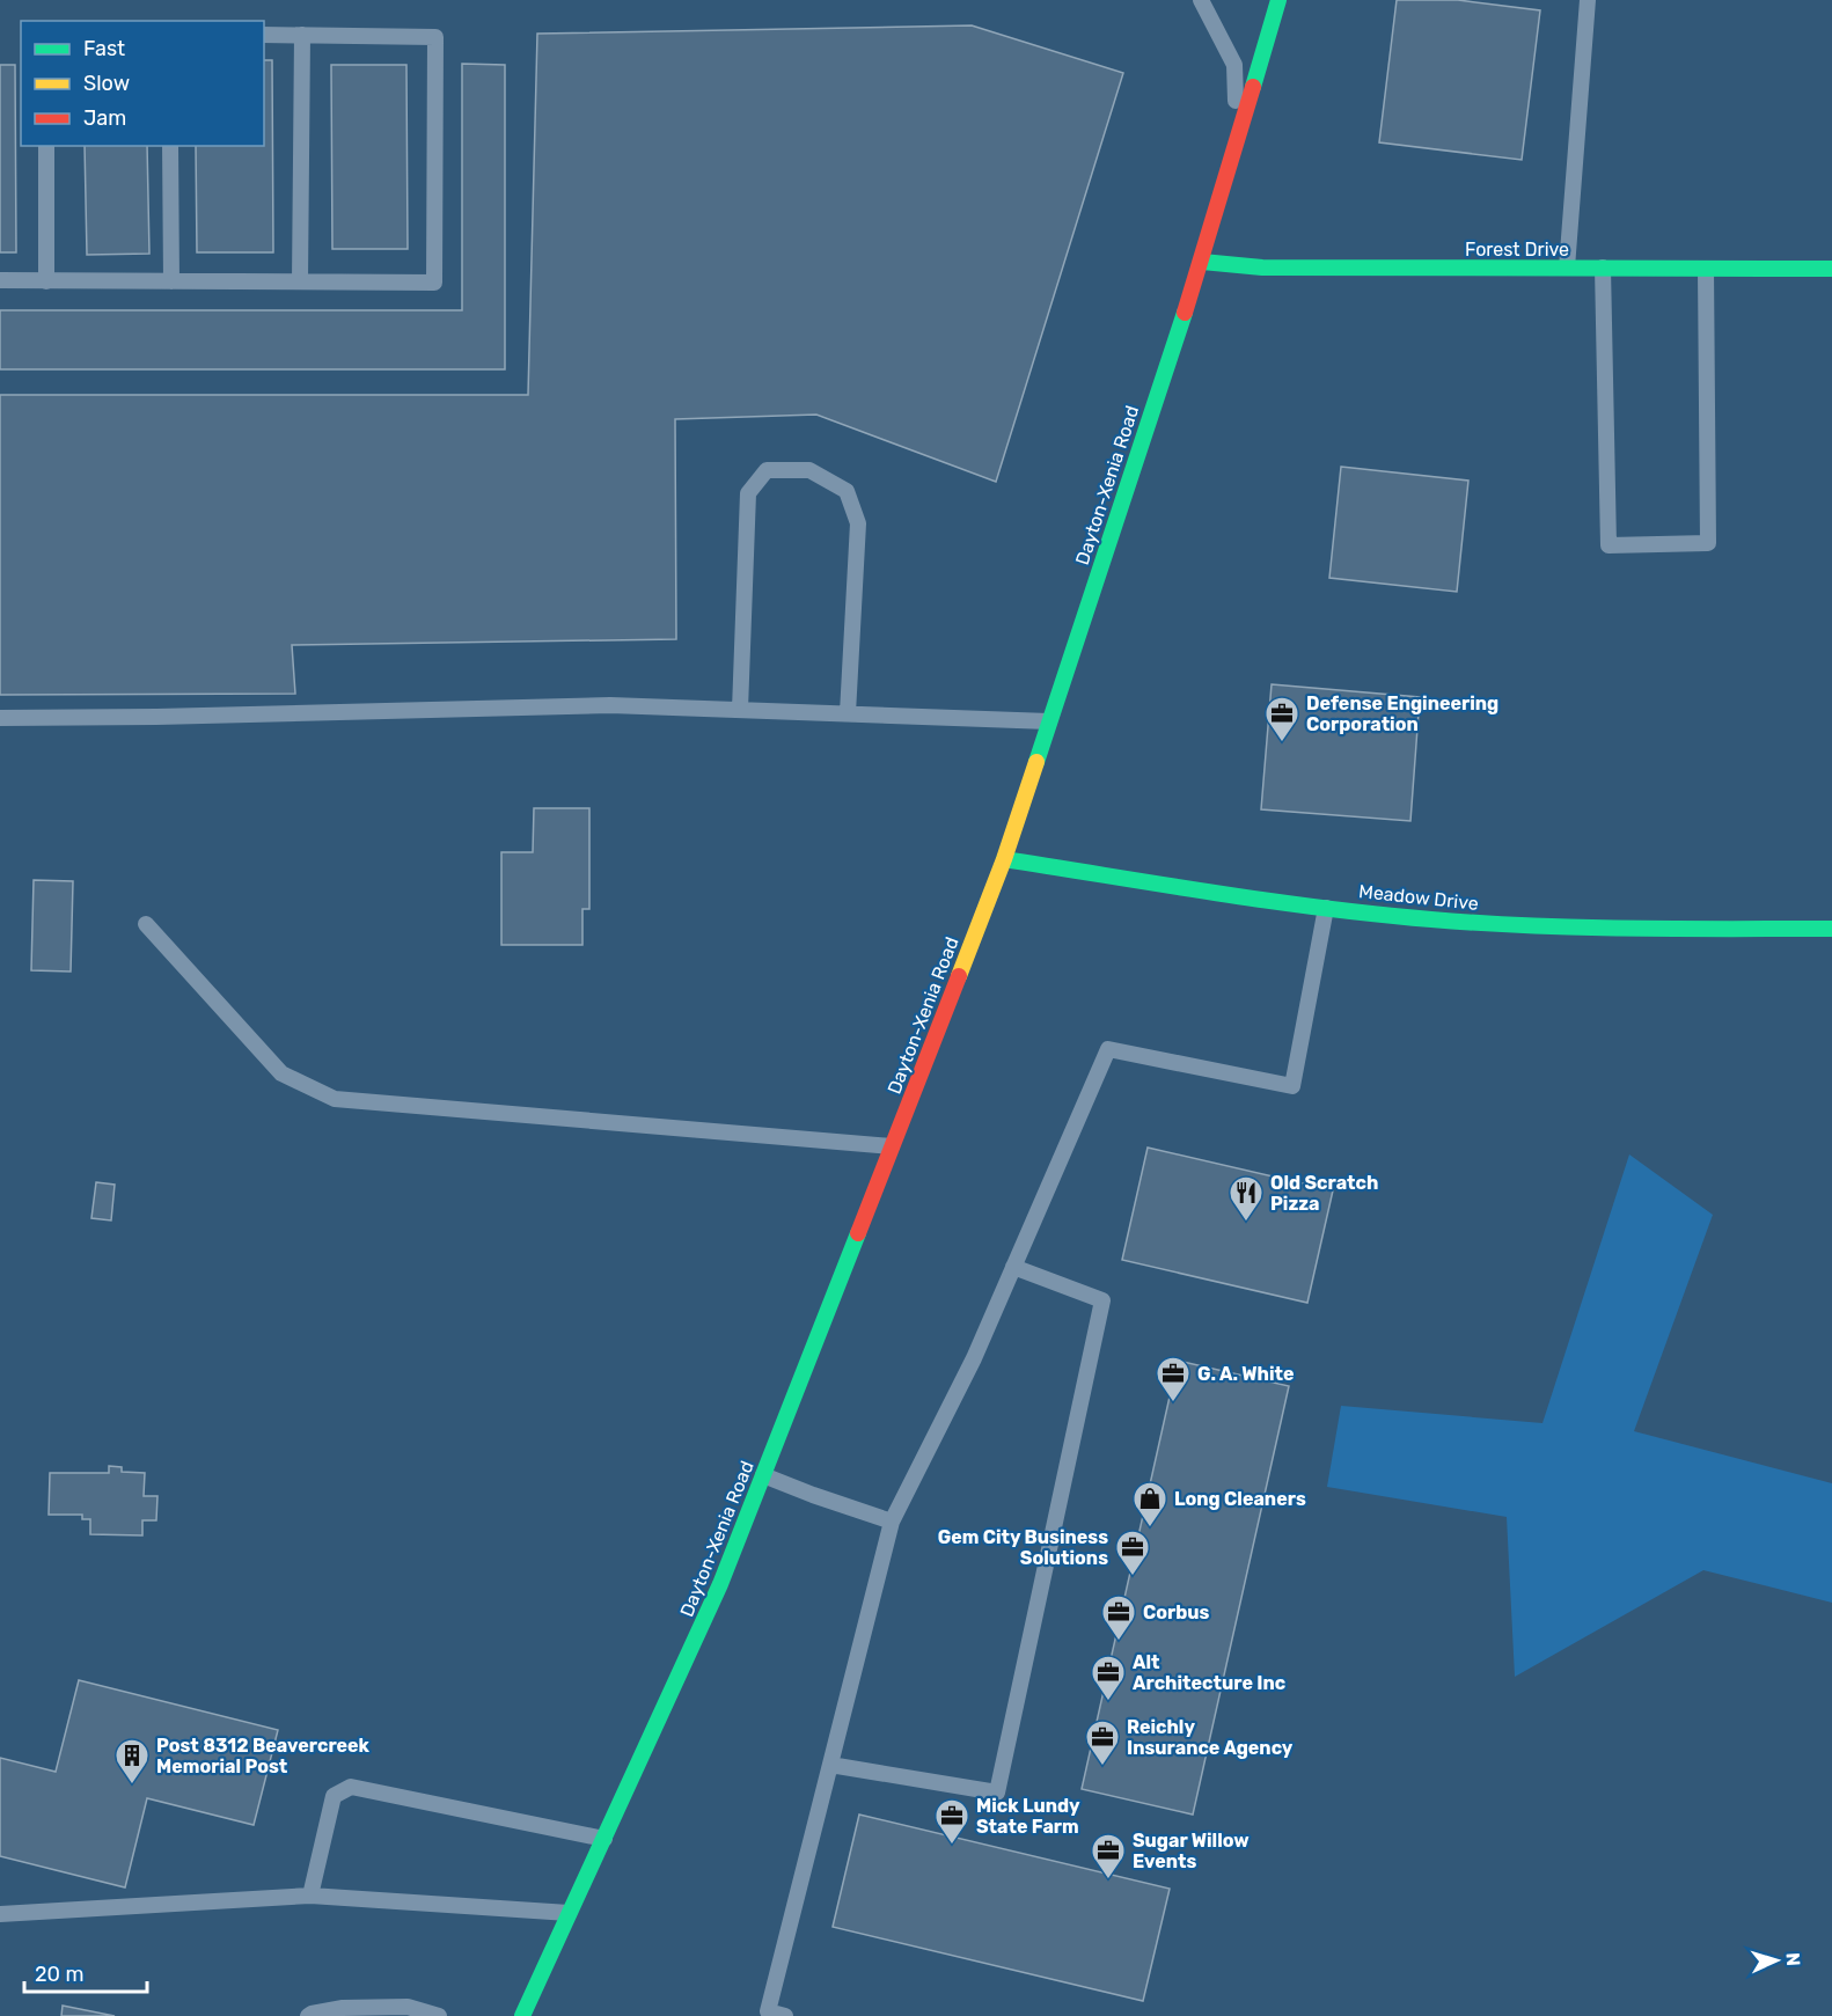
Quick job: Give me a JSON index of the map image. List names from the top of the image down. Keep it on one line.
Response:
{"streets":{"main road":["Forest Drive","Dayton-Xenia Road","Meadow Drive"]},"crossings":[["Forest Drive","Dayton-Xenia Road"],["Dayton-Xenia Road","Meadow Drive"]],"places":{"office":["Defense Engineering Corporation","G. A. White","Gem City Business Solutions","Corbus","Alt Architecture Inc","Reichly Insurance Agency","Mick Lundy State Farm","Sugar Willow Events"],"restaurant":["Old Scratch Pizza"],"shop":["Long Cleaners"],"building":["Post 8312 Beavercreek Memorial Post"]},"legend":["Fast","Slow","Jam"],"scale_bar":"20 m","north":"right"}
